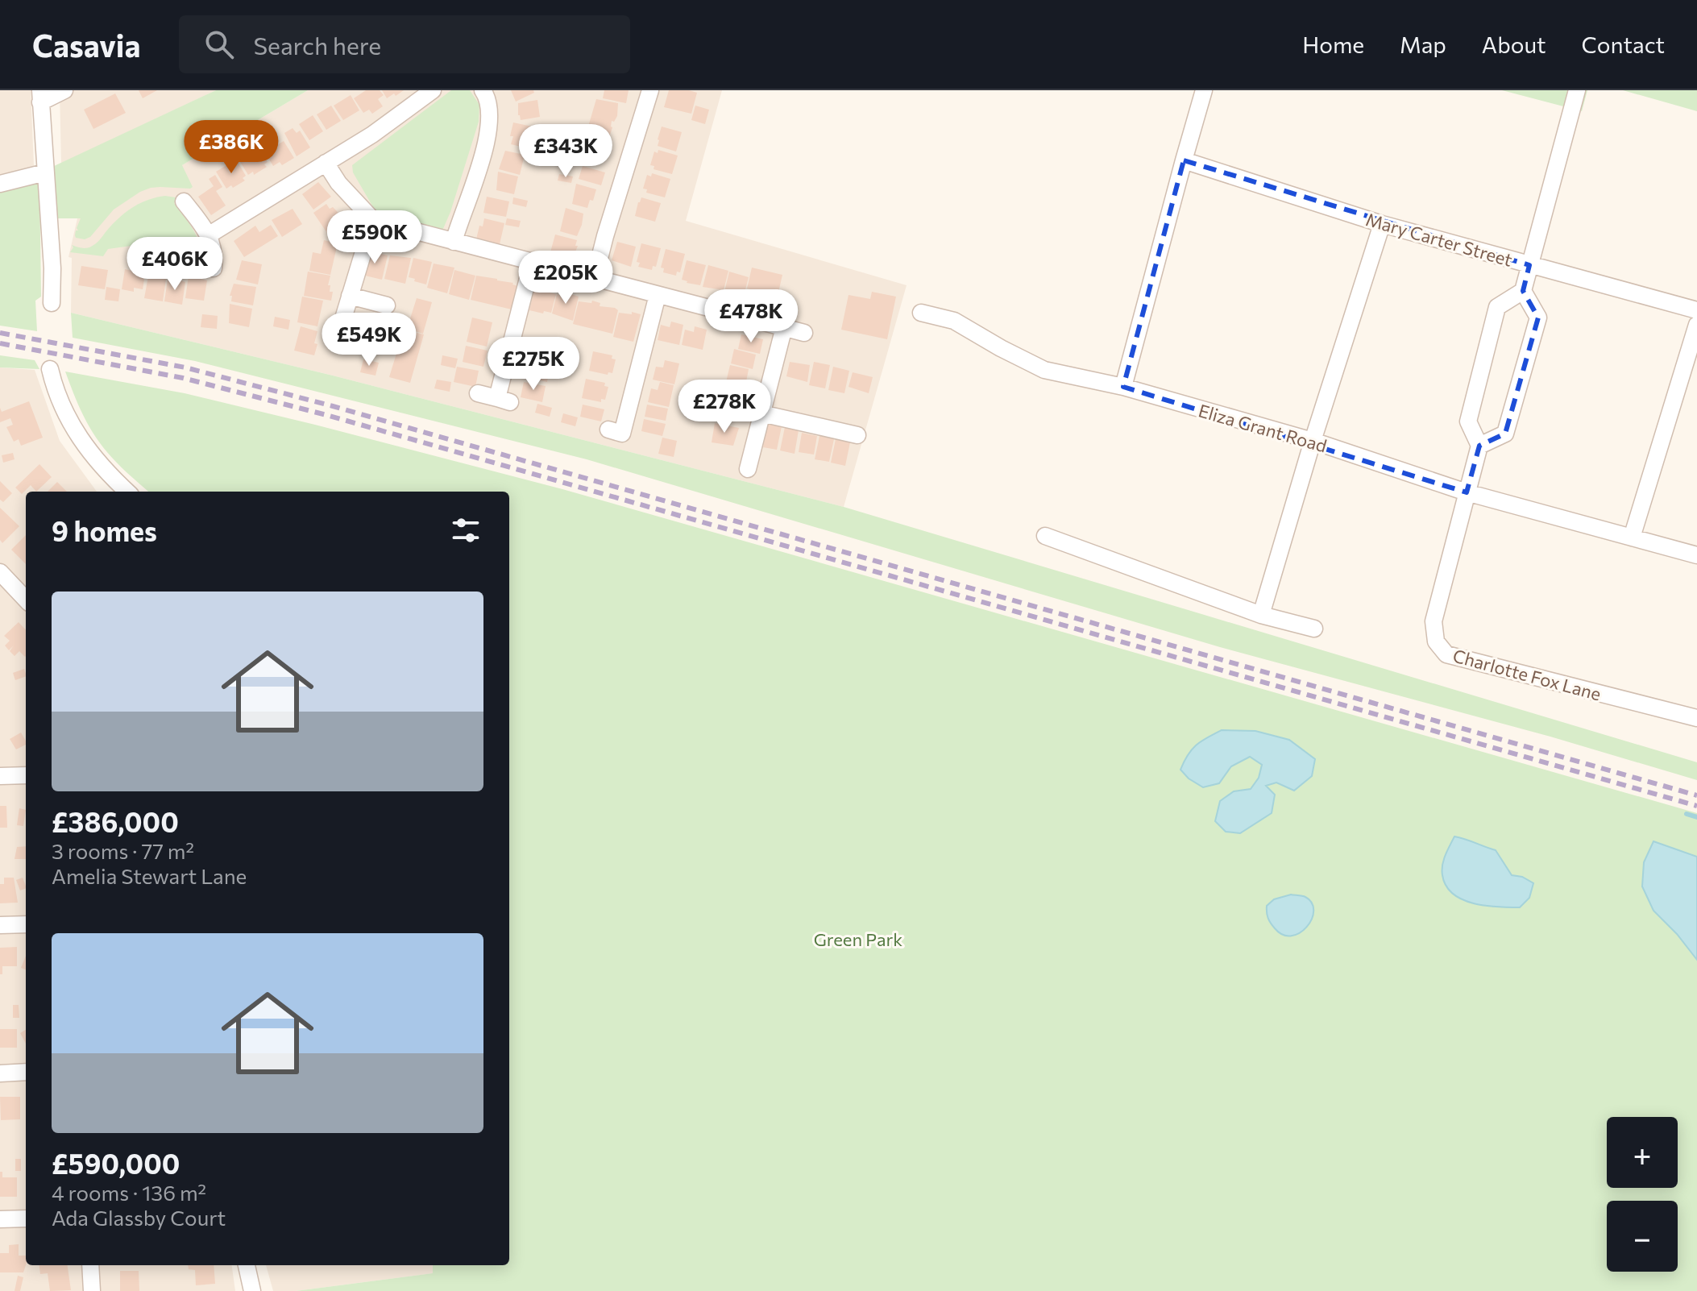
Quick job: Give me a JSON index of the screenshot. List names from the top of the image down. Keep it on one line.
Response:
{"streets":{"street":["Mary Carter Street","Eliza Grant Road","Charlotte Fox Lane"]},"crossings":[["Eliza Grant Road","Charlotte Fox Lane"]],"parks":["Green Park"],"page":{"header":"Casavia","search":"Search here","nav":["Home","Map","About","Contact"],"price":["£386K","£343K","£590K","£406K","£205K","£478K","£549K","£275K","£278K"],"heading":"9 homes","list":[{"name":"£386,000","note":"3 rooms · 77 m² · Amelia Stewart Lane"},{"name":"£590,000","note":"4 rooms · 136 m² · Ada Glassby Court"}],"map_buttons":["+","−"]}}
